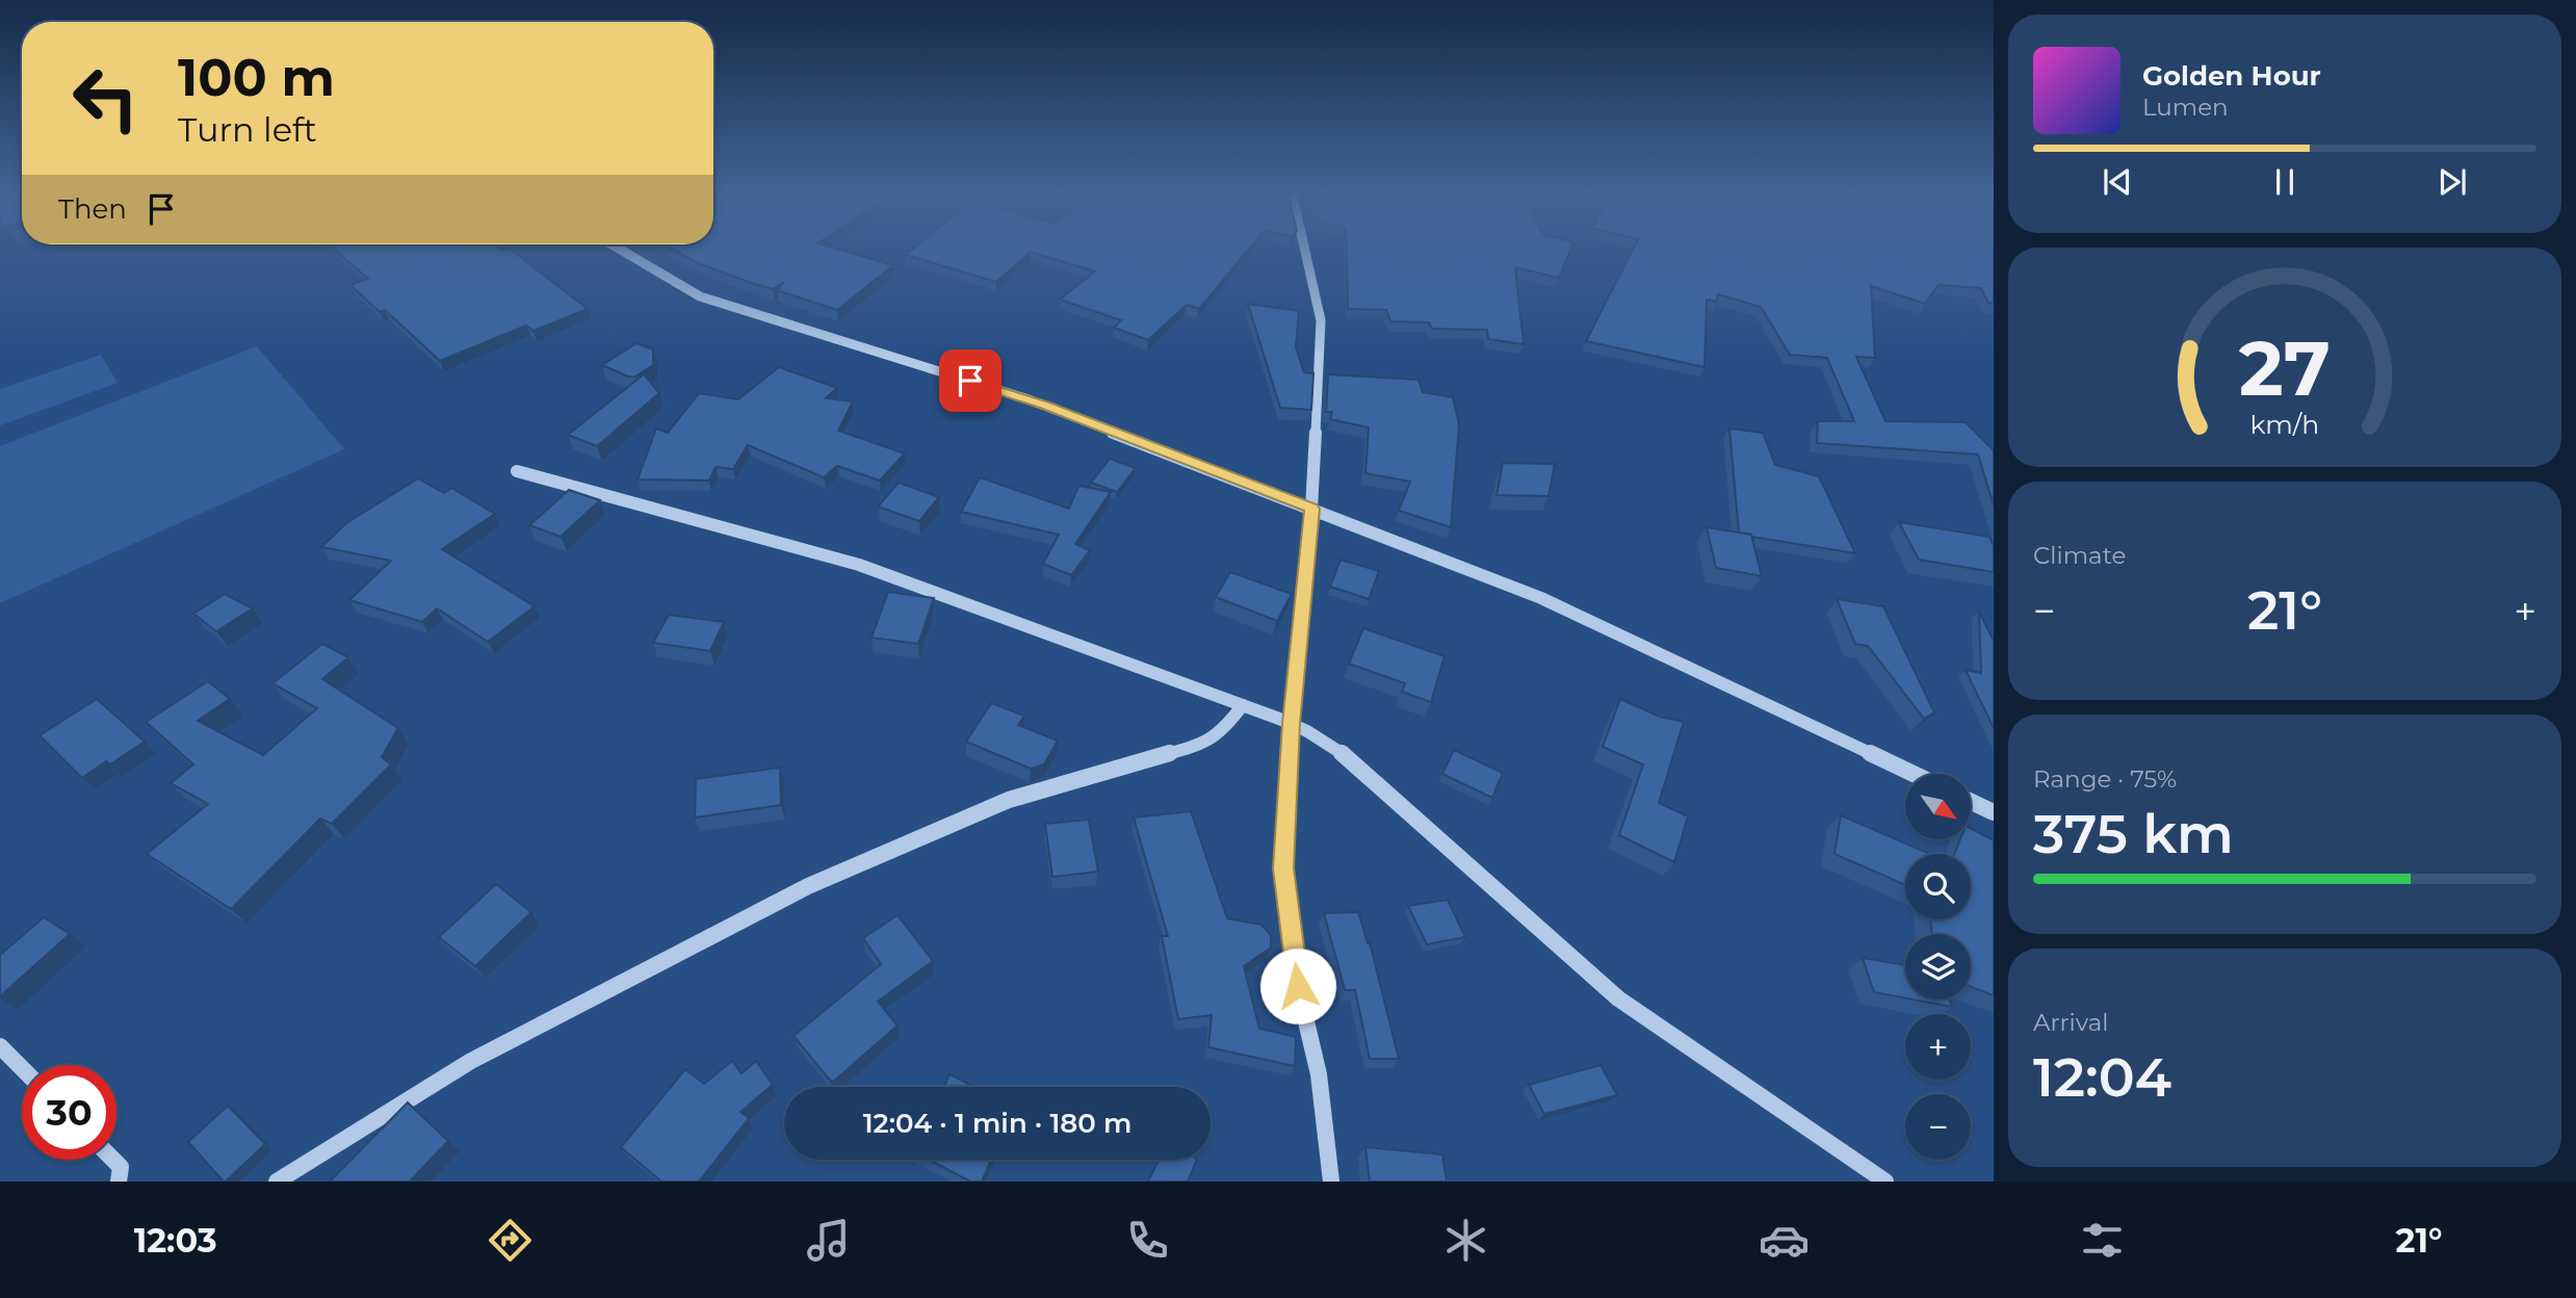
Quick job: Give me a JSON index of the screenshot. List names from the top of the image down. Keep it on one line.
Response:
{"north":"bottom right","page":{"turn":["100 m","Turn left"],"song":["Golden Hour","Lumen"],"then":"Then","tile":["Climate",["Range · 75%","375 km"],["Arrival","12:04"]],"heat":["−","21°","+"],"map_buttons":["+","−"],"limit":"30","trip":"12:04 · 1 min · 180 m","tabs":["12:03","21°"],"gauge":["27","km/h"]}}
